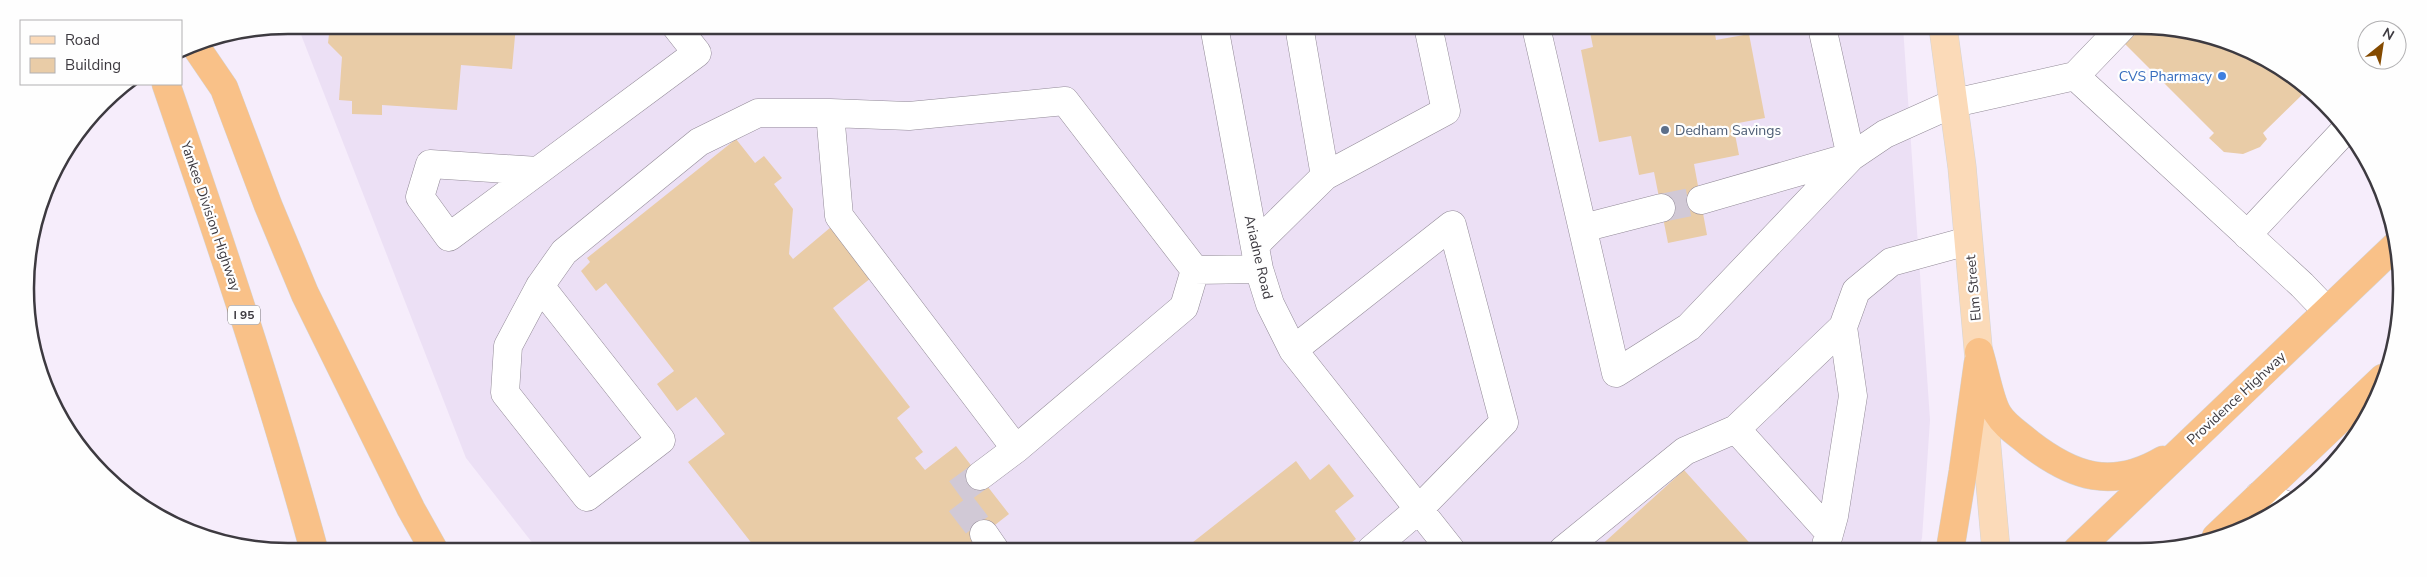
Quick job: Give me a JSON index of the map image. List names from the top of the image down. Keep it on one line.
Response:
{"streets":{"highway":["Yankee Division Highway","I 95","Providence Highway"],"main road":["Elm Street"],"lane":["Ariadne Road"]},"places":["CVS Pharmacy","Dedham Savings"],"legend":["Road","Building"],"north":"top right"}
